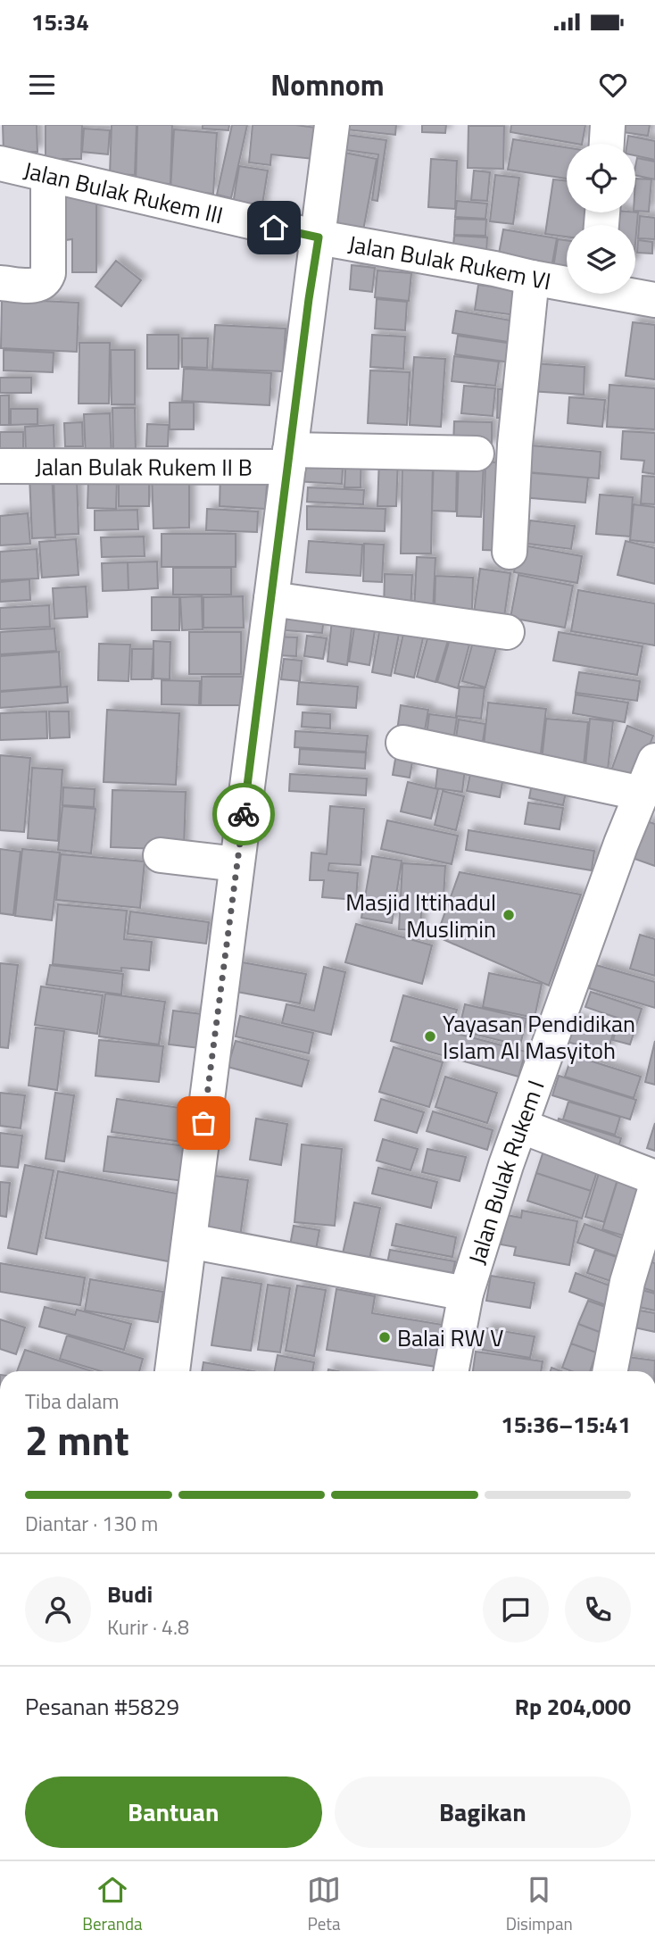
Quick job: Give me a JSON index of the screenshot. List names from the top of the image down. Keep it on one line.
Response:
{"streets":{"street":["Jalan Bulak Rukem III","Jalan Bulak Rukem VI","Jalan Bulak Rukem II B","Jalan Bulak Rukem I"]},"crossings":[["Jalan Bulak Rukem III","Jalan Bulak Rukem VI"]],"places":["Masjid Ittihadul Muslimin","Yayasan Pendidikan Islam Al Masyitoh","Balai RW V"],"page":{"status":"15:34","header":"Nomnom","heading":["2 mnt","Tiba dalam","15:36–15:41"],"panel":["Budi","Kurir · 4.8","Pesanan #5829","Rp 204,000"],"bar":"Diantar · 130 m","buttons":["Bantuan","Bagikan"],"tabs":["Beranda","Peta","Disimpan"]}}
